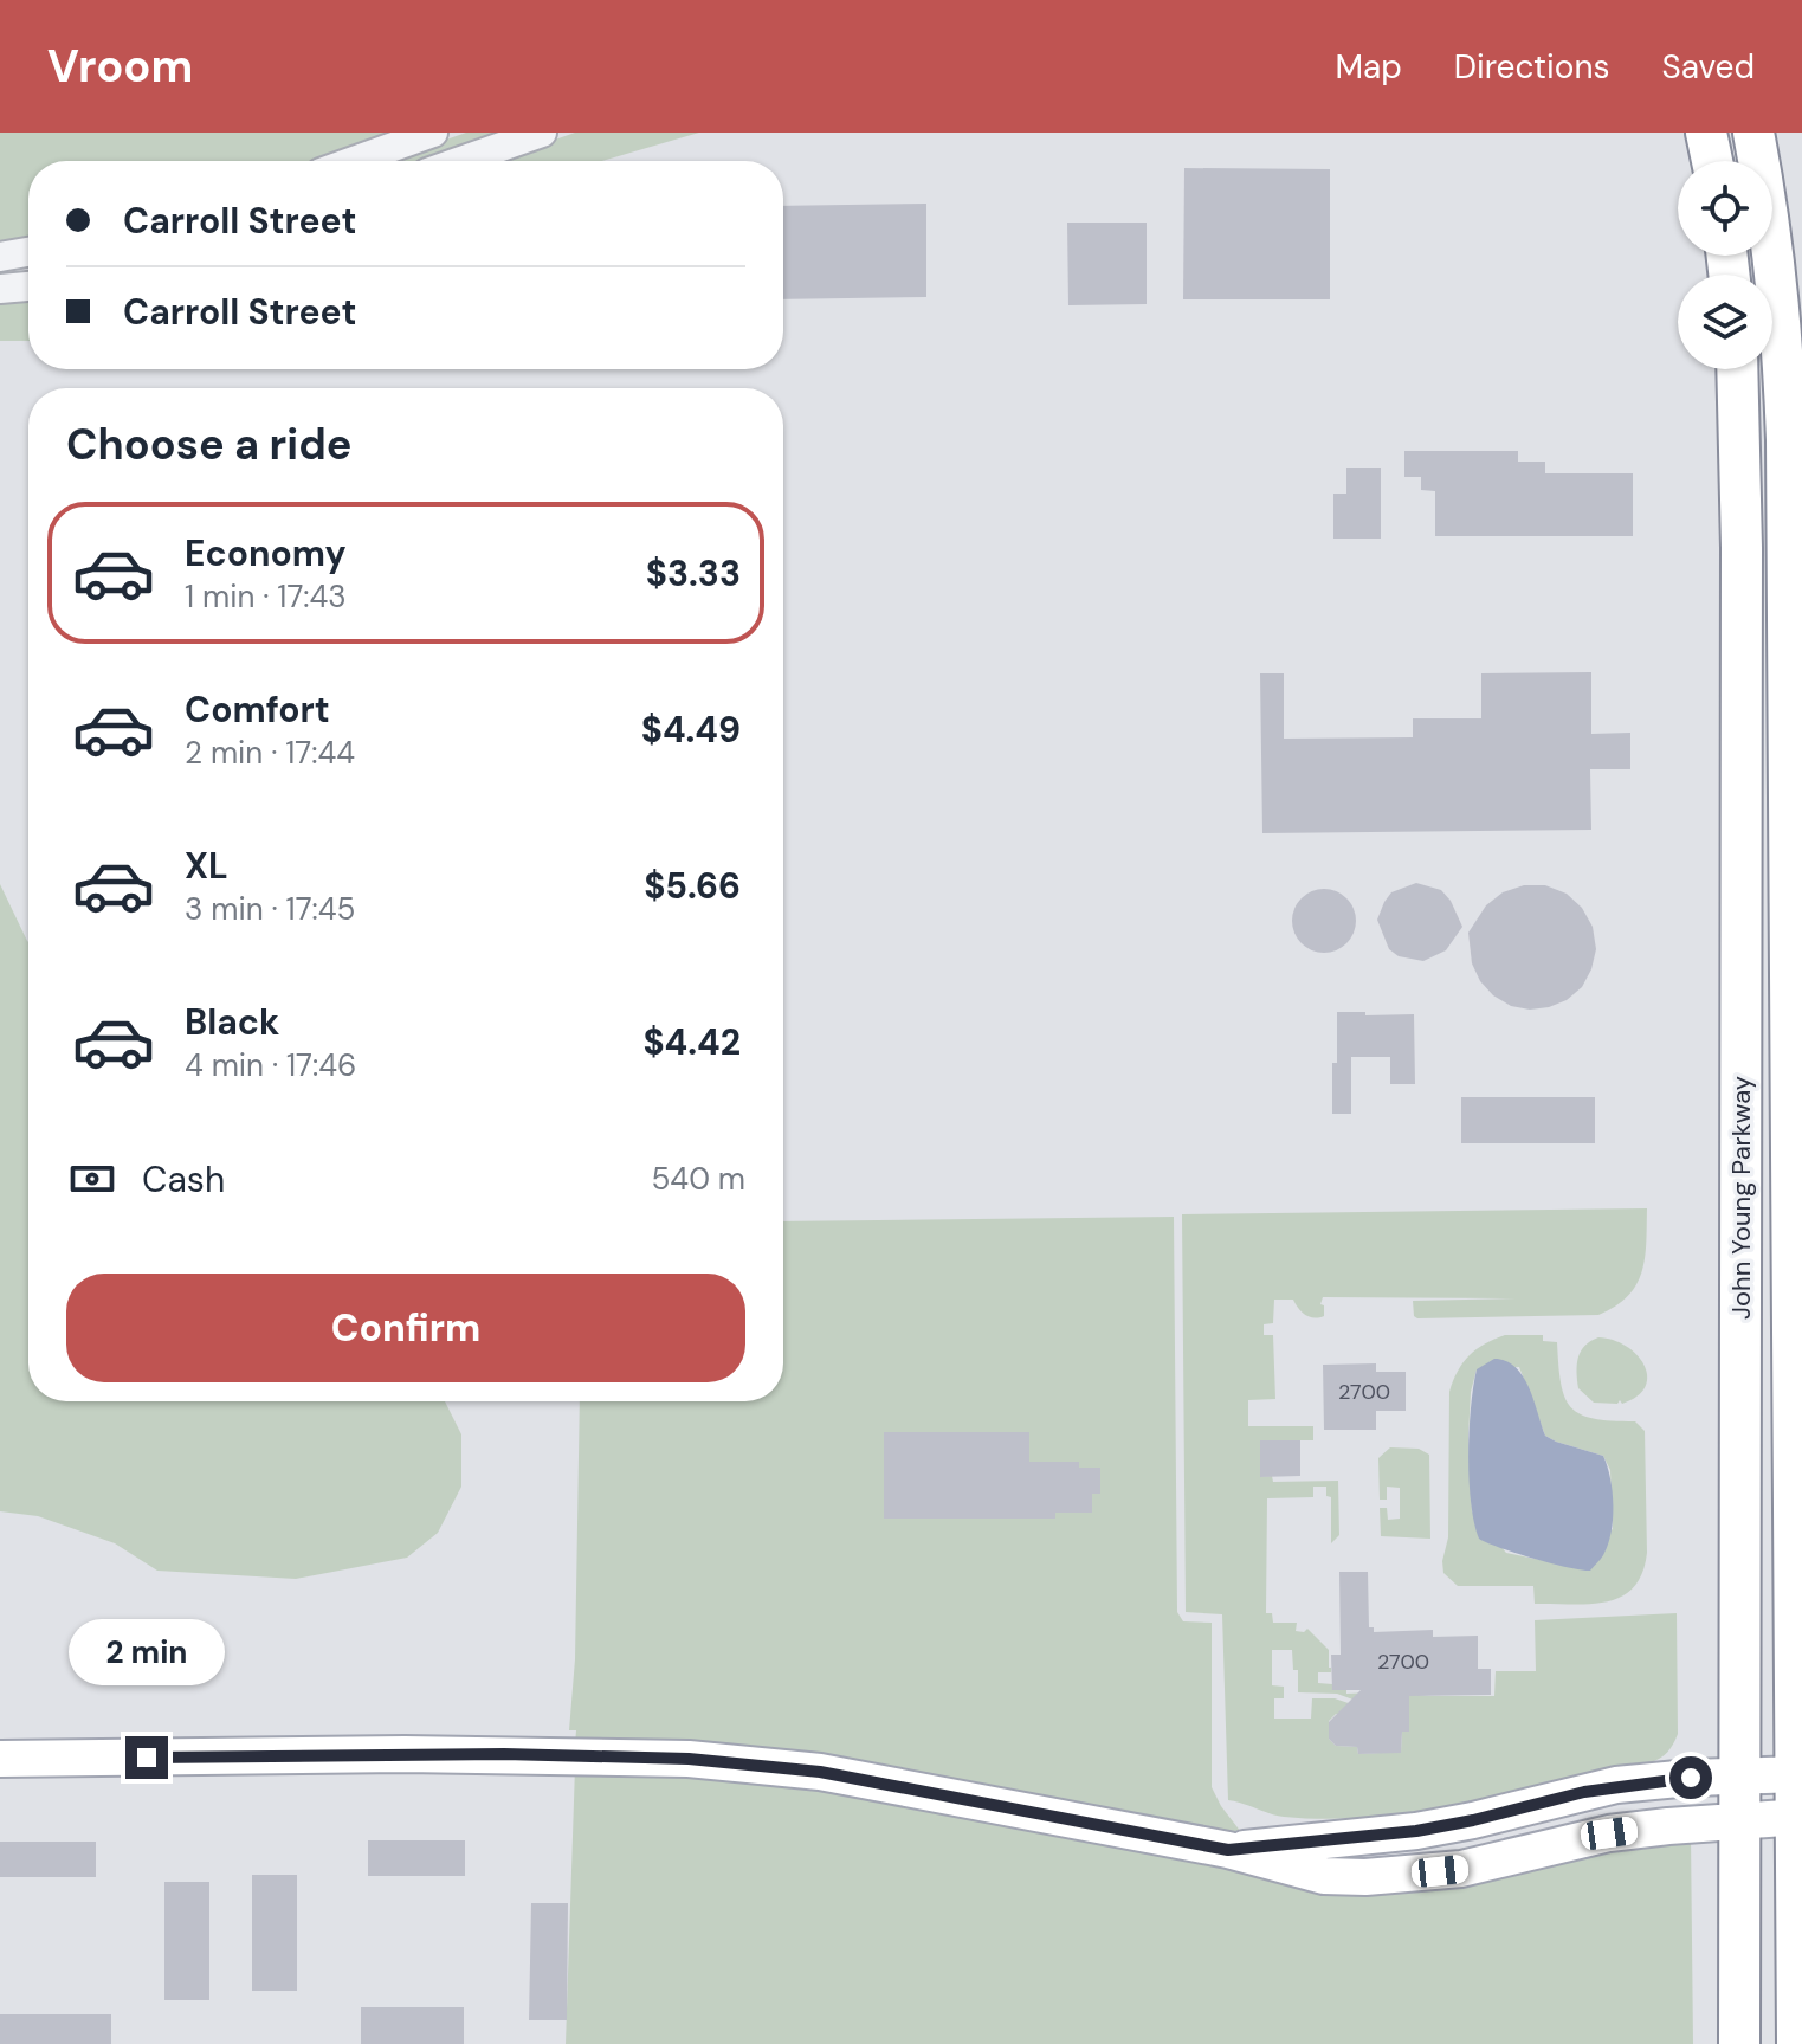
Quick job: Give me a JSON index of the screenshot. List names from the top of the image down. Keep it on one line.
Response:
{"streets":{"highway":["John Young Parkway"]},"house_numbers":["2700","2700"],"page":{"header":"Vroom","nav":["Map","Directions","Saved"],"banner":["Carroll Street","Carroll Street"],"heading":"Choose a ride","list":[{"name":"Economy","note":"1 min · 17:43","value":"$3.33"},{"name":"Comfort","note":"2 min · 17:44","value":"$4.49"},{"name":"XL","note":"3 min · 17:45","value":"$5.66"},{"name":"Black","note":"4 min · 17:46","value":"$4.42"}],"pay":["Cash","540 m"],"buttons":"Confirm","bubble":"2 min"}}
